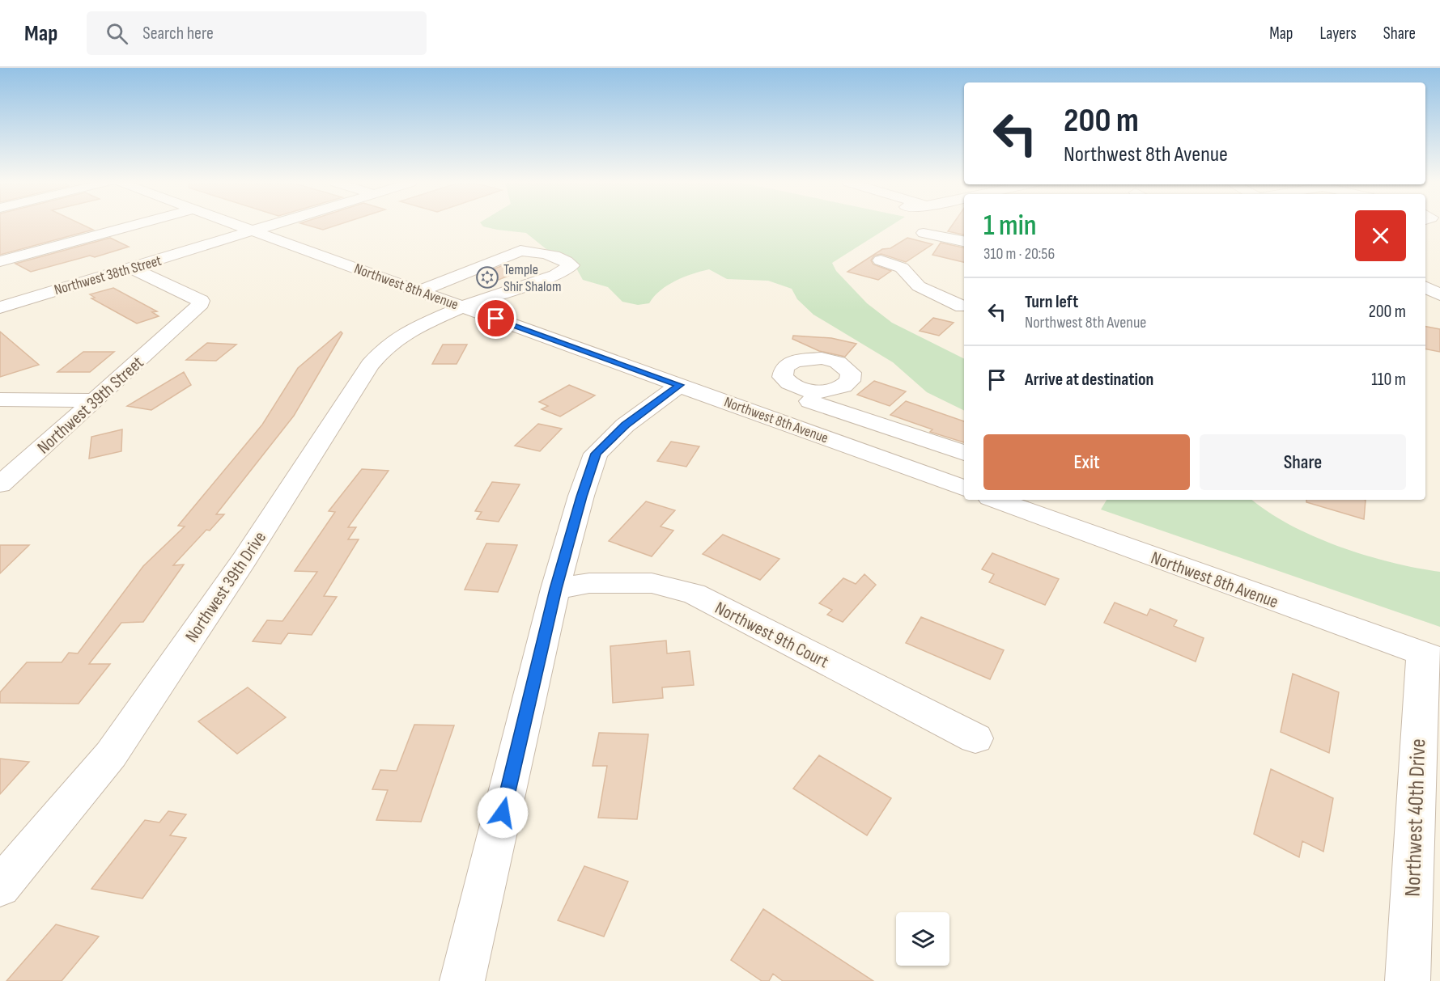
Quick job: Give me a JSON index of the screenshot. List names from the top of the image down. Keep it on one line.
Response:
{"streets":{"street":["Northwest 38th Street","Northwest 8th Avenue","Northwest 39th Street","Northwest 39th Drive","Northwest 9th Court","Northwest 40th Drive"]},"crossings":[["Northwest 38th Street","Northwest 8th Avenue"],["Northwest 38th Street","Northwest 39th Street"],["Northwest 8th Avenue","Northwest 39th Drive"],["Northwest 8th Avenue","Northwest 40th Drive"]],"places":{"synagogue":["Temple Shir Shalom"]},"page":{"header":"Map","search":"Search here","nav":["Map","Layers","Share"],"turn":["200 m","Northwest 8th Avenue"],"heading":["1 min","310 m · 20:56"],"list":[{"name":"Turn left","note":"Northwest 8th Avenue","value":"200 m"},{"name":"Arrive at destination","value":"110 m"}],"buttons":["Exit","Share"]}}
